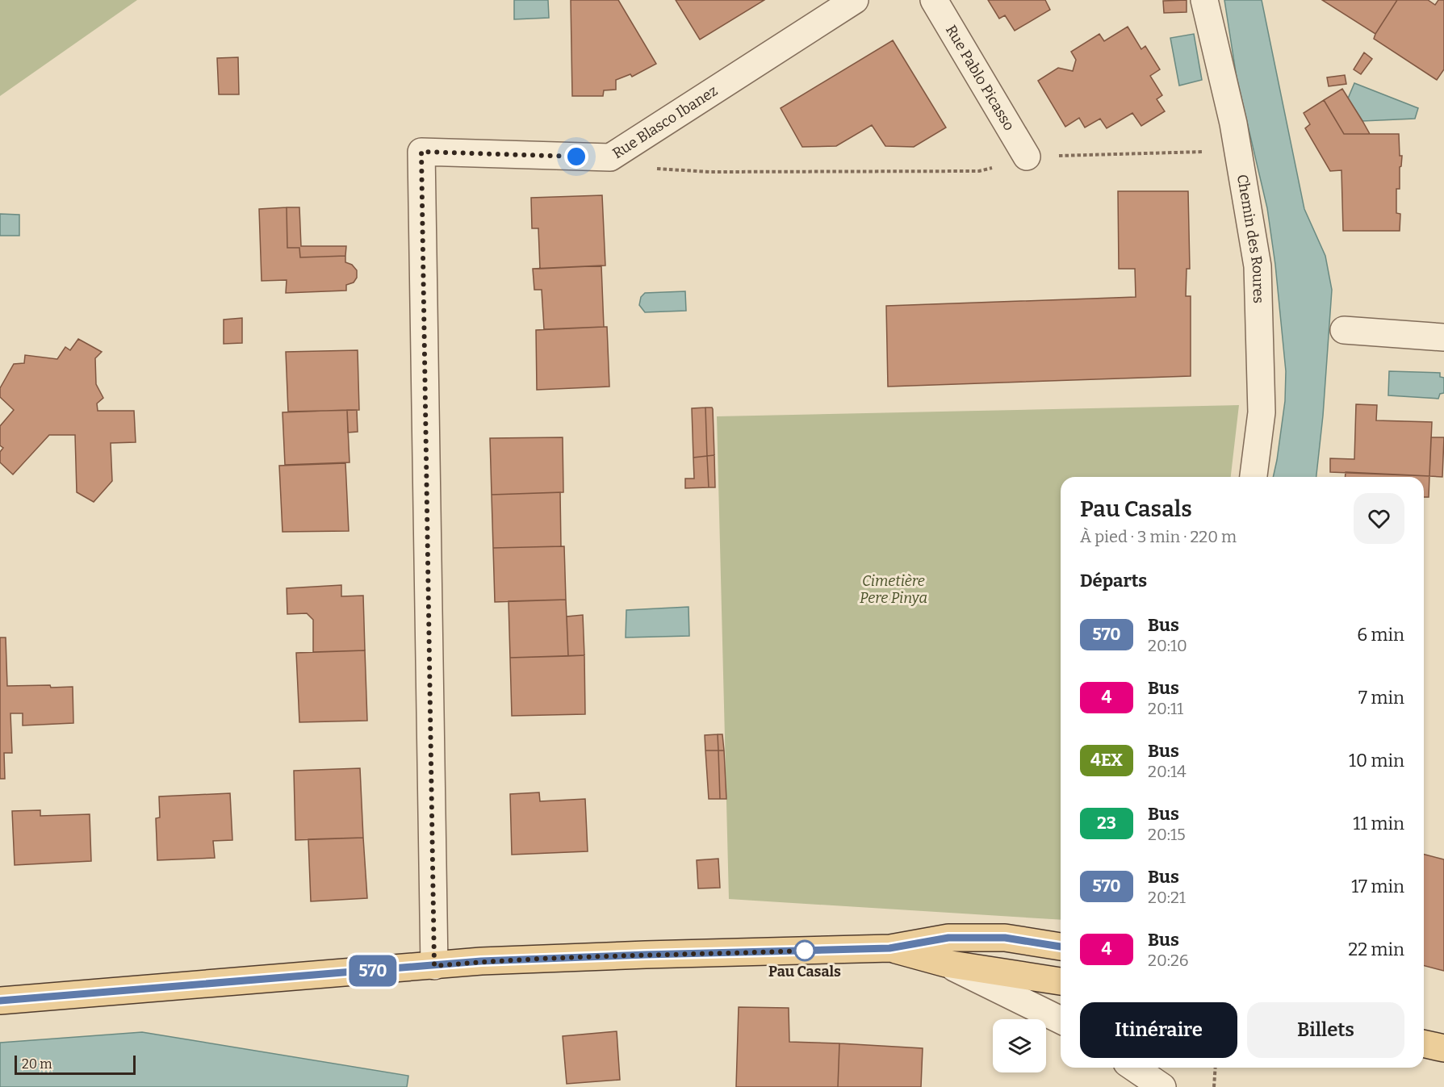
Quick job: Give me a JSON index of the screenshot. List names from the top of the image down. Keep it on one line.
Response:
{"streets":{"street":["Rue Pablo Picasso","Rue Blasco Ibanez","Chemin des Roures"]},"parks":["Cimetière Pere Pinya"],"places":["Pau Casals"],"lines":["bus line 570"],"scale_bar":"20 m","page":{"on_map":"570","heading":[["Pau Casals","À pied · 3 min · 220 m"],"Départs"],"list":[{"mark":"570","name":"Bus","note":"20:10","value":"6 min"},{"mark":"4","name":"Bus","note":"20:11","value":"7 min"},{"mark":"4EX","name":"Bus","note":"20:14","value":"10 min"},{"mark":"23","name":"Bus","note":"20:15","value":"11 min"},{"mark":"570","name":"Bus","note":"20:21","value":"17 min"},{"mark":"4","name":"Bus","note":"20:26","value":"22 min"}],"buttons":["Itinéraire","Billets"],"scale":"20 m"}}
